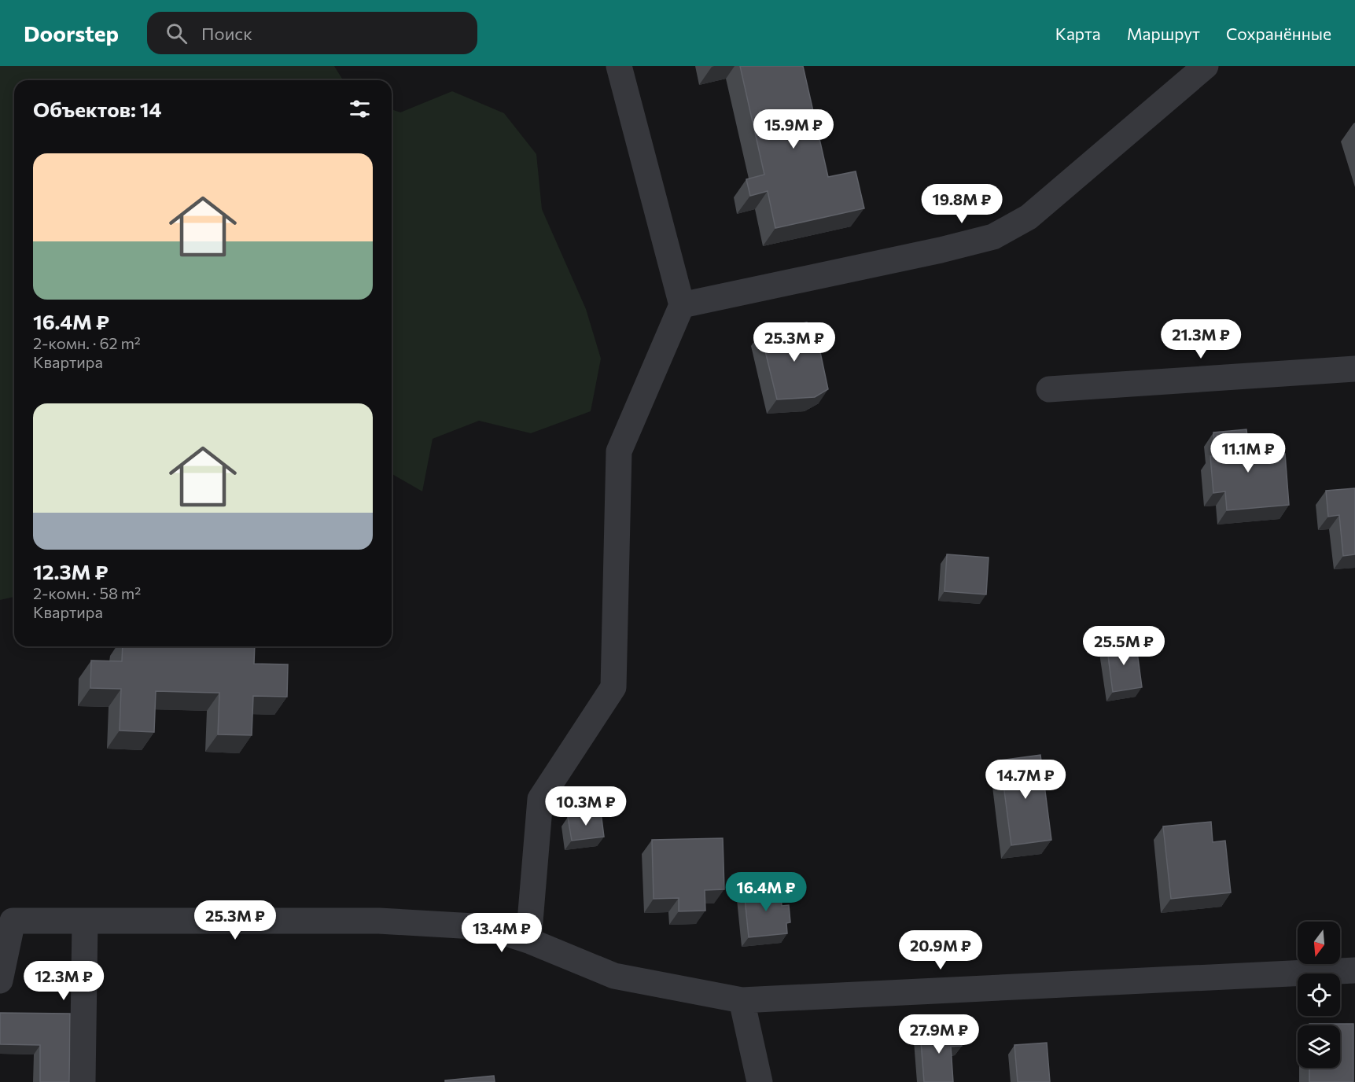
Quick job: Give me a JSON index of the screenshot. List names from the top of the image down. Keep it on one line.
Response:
{"north":"bottom","page":{"header":"Doorstep","search":"Поиск","nav":["Карта","Маршрут","Сохранённые"],"heading":"Объектов: 14","price":["15.9M ₽","19.8M ₽","21.3M ₽","25.3M ₽","11.1M ₽","25.5M ₽","14.7M ₽","10.3M ₽","16.4M ₽","25.3M ₽","13.4M ₽","20.9M ₽","12.3M ₽","27.9M ₽"],"list":[{"name":"16.4M ₽","note":"2-комн. · 62 m² · Квартира"},{"name":"12.3M ₽","note":"2-комн. · 58 m² · Квартира"}]}}
